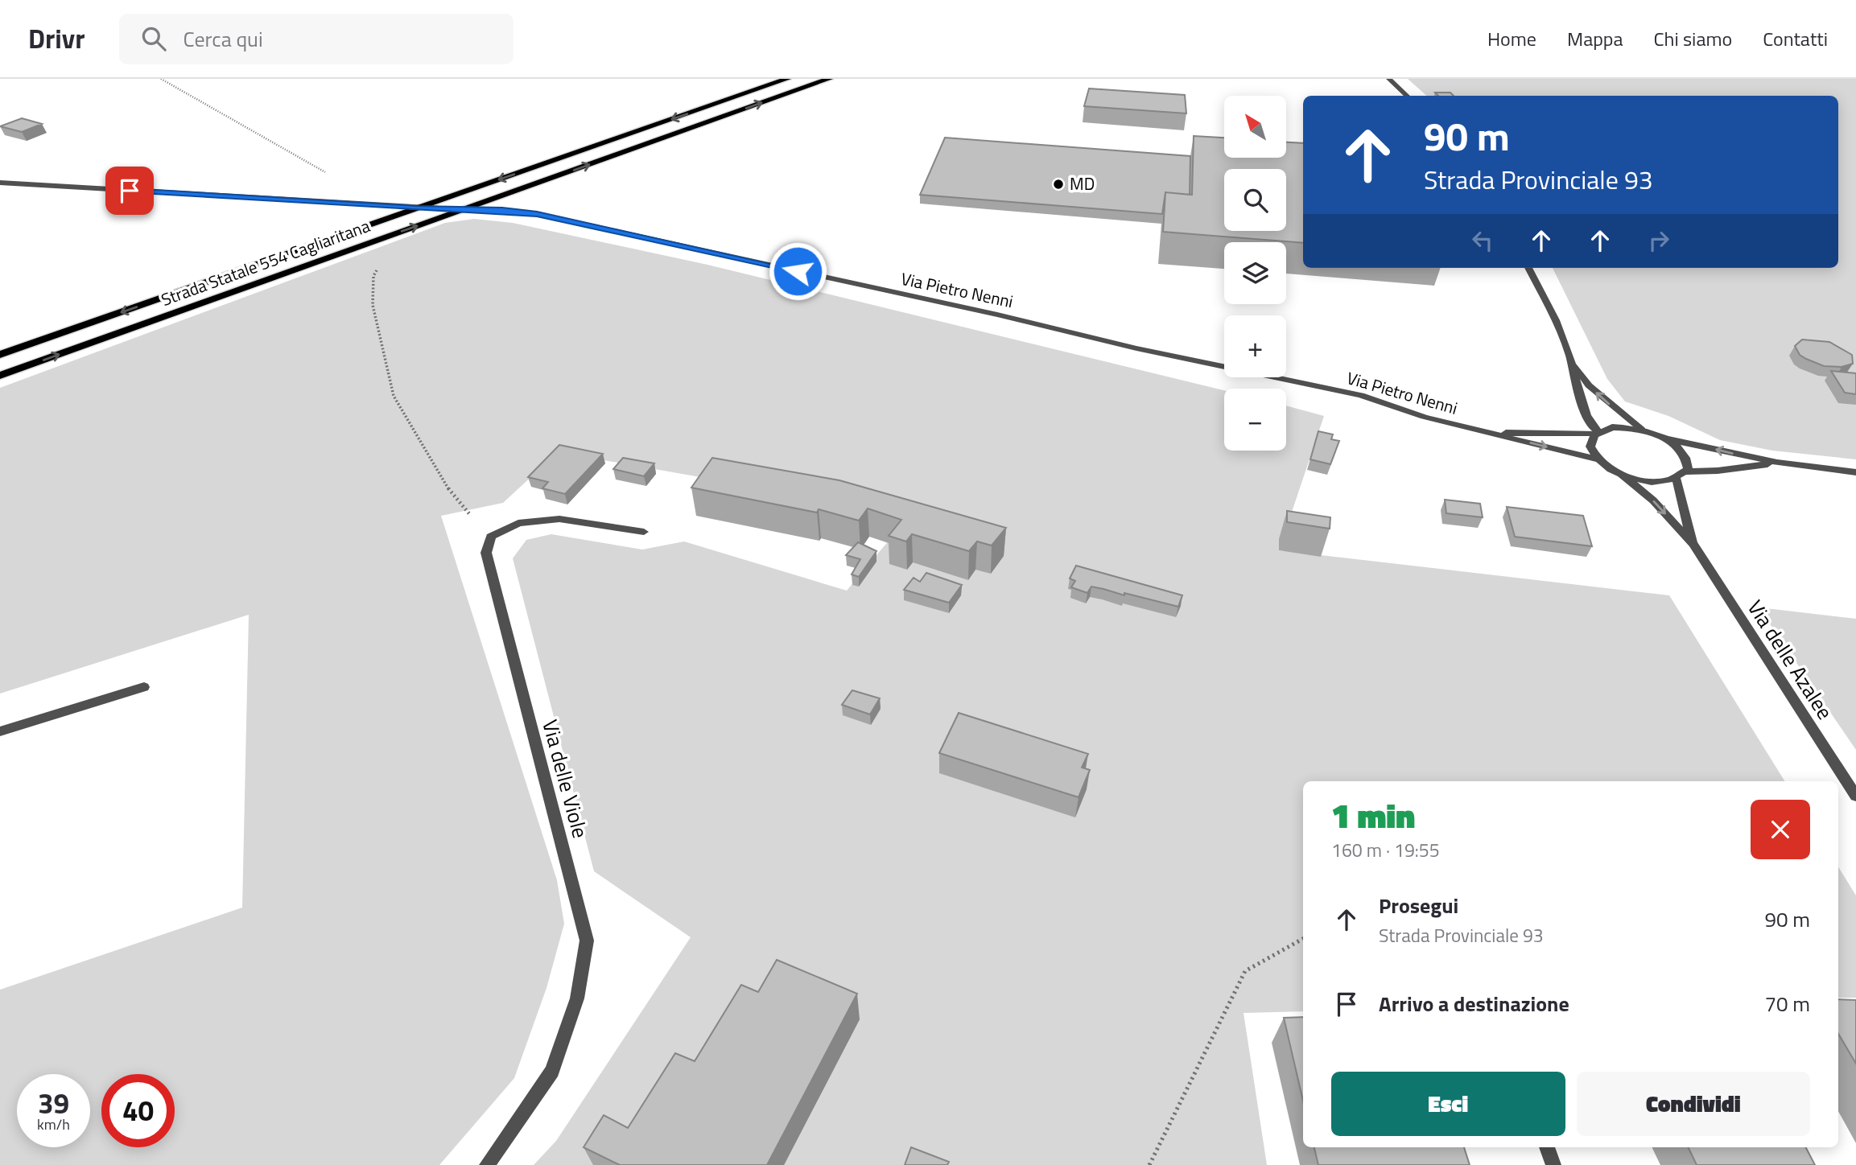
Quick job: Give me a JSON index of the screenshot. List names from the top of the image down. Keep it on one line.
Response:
{"streets":{"main road":["Strada Statale 554 Cagliaritana"],"street":["Via Pietro Nenni","Via delle Azalee","Via delle Viole"]},"crossings":[["Strada Statale 554 Cagliaritana","Via Pietro Nenni"],["Via Pietro Nenni","Via delle Azalee"]],"places":["MD"],"north":"top left","page":{"header":"Drivr","search":"Cerca qui","nav":["Home","Mappa","Chi siamo","Contatti"],"map_buttons":["+","−"],"turn":["90 m","Strada Provinciale 93"],"heading":["1 min","160 m · 19:55"],"list":[{"name":"Prosegui","note":"Strada Provinciale 93","value":"90 m"},{"name":"Arrivo a destinazione","value":"70 m"}],"buttons":["Esci","Condividi"],"speed":"39 km/h","limit":"40"}}
